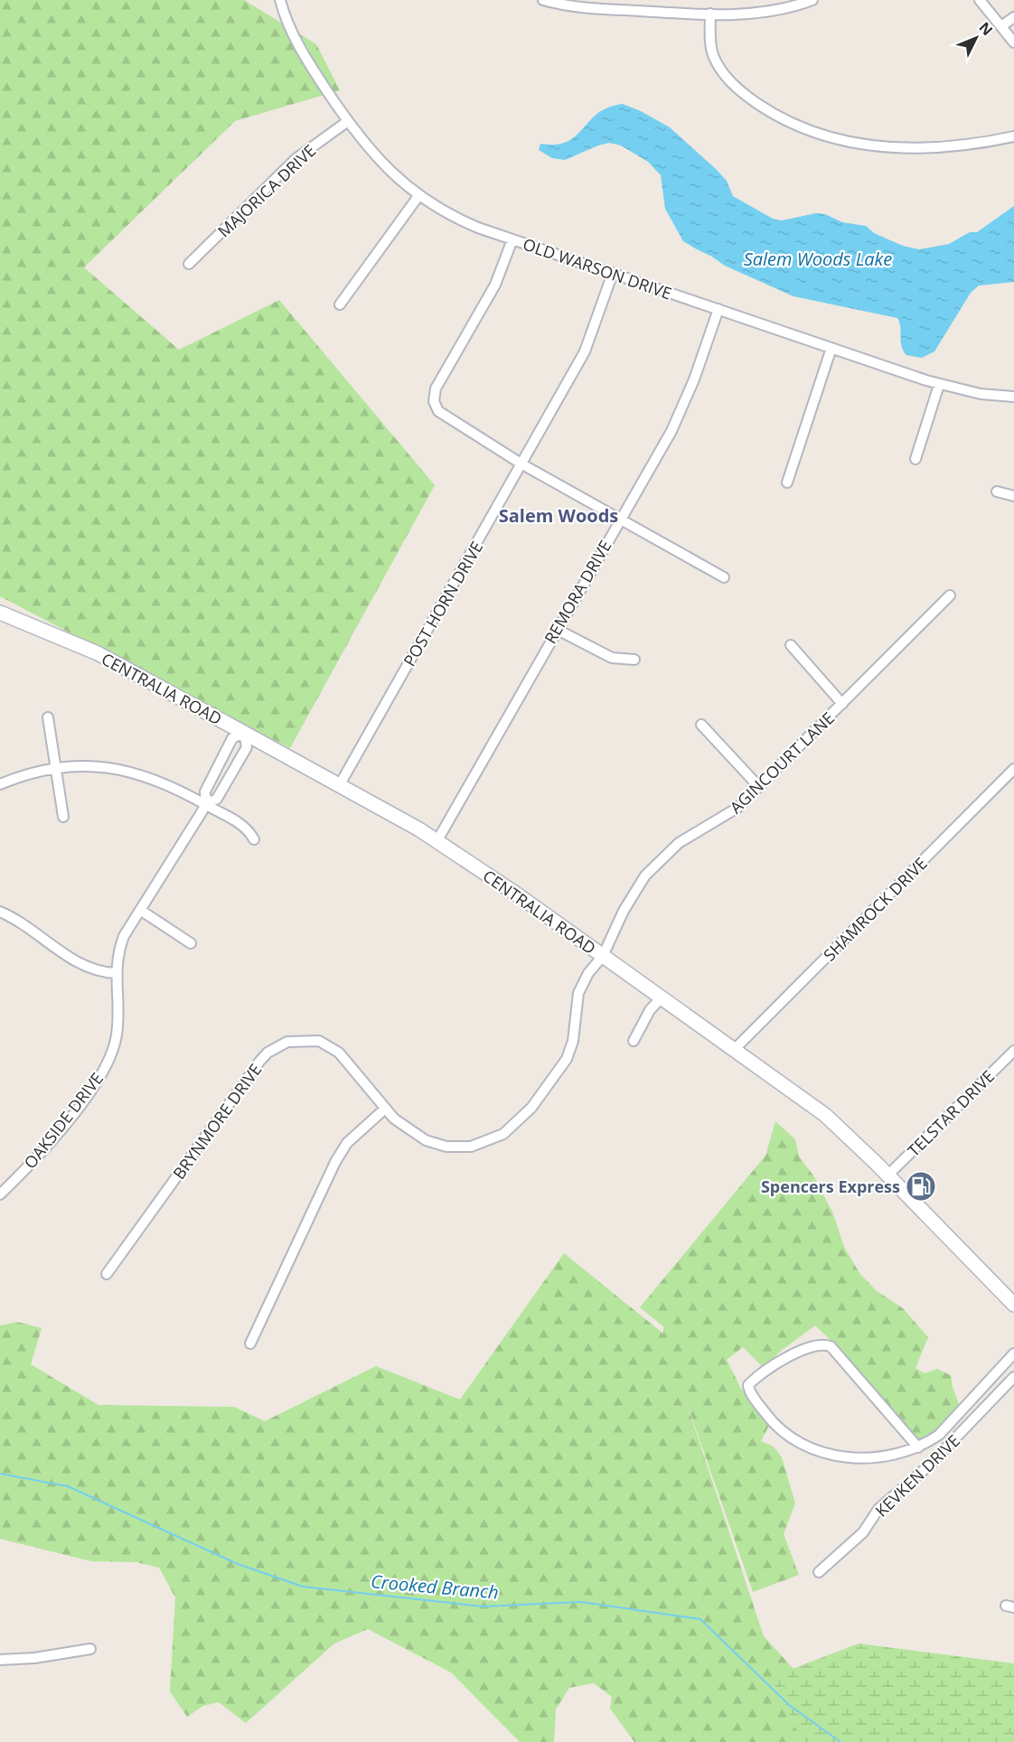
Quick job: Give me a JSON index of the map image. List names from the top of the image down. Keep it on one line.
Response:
{"streets":{"main road":["CENTRALIA ROAD"],"street":["MAJORICA DRIVE","OLD WARSON DRIVE","REMORA DRIVE","POST HORN DRIVE","AGINCOURT LANE","SHAMROCK DRIVE","TELSTAR DRIVE","OAKSIDE DRIVE","BRYNMORE DRIVE","KEVKEN DRIVE"]},"crossings":[["MAJORICA DRIVE","OLD WARSON DRIVE"],["OLD WARSON DRIVE","REMORA DRIVE"],["OLD WARSON DRIVE","POST HORN DRIVE"],["REMORA DRIVE","CENTRALIA ROAD"],["POST HORN DRIVE","CENTRALIA ROAD"],["CENTRALIA ROAD","AGINCOURT LANE"],["CENTRALIA ROAD","SHAMROCK DRIVE"],["CENTRALIA ROAD","TELSTAR DRIVE"],["CENTRALIA ROAD","OAKSIDE DRIVE"],["CENTRALIA ROAD","BRYNMORE DRIVE"],["AGINCOURT LANE","BRYNMORE DRIVE"]],"districts":["Salem Woods"],"water":["Salem Woods Lake","Crooked Branch"],"places":{"fuel station":["Spencers Express"]},"north":"top right"}
